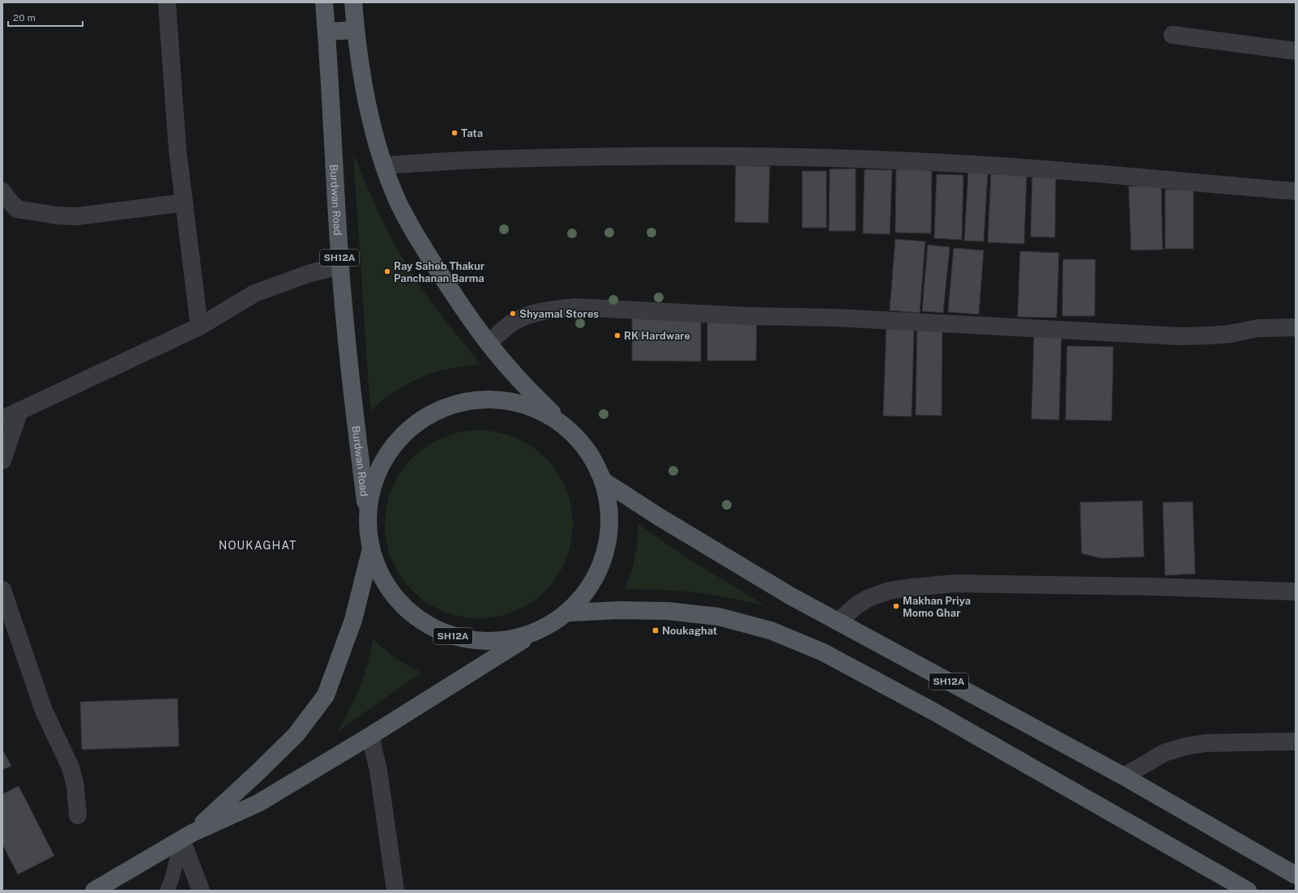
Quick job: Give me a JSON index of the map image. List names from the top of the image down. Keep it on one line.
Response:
{"streets":{"main road":["Burdwan Road","SH12A"]},"crossings":[["Burdwan Road","SH12A"]],"districts":["NOUKAGHAT"],"places":{"other":["Tata","Ray Saheb Thakur Panchanan Barma","Shyamal Stores","RK Hardware","Makhan Priya Momo Ghar"],"transit":["Noukaghat"]},"scale_bar":"20 m"}
